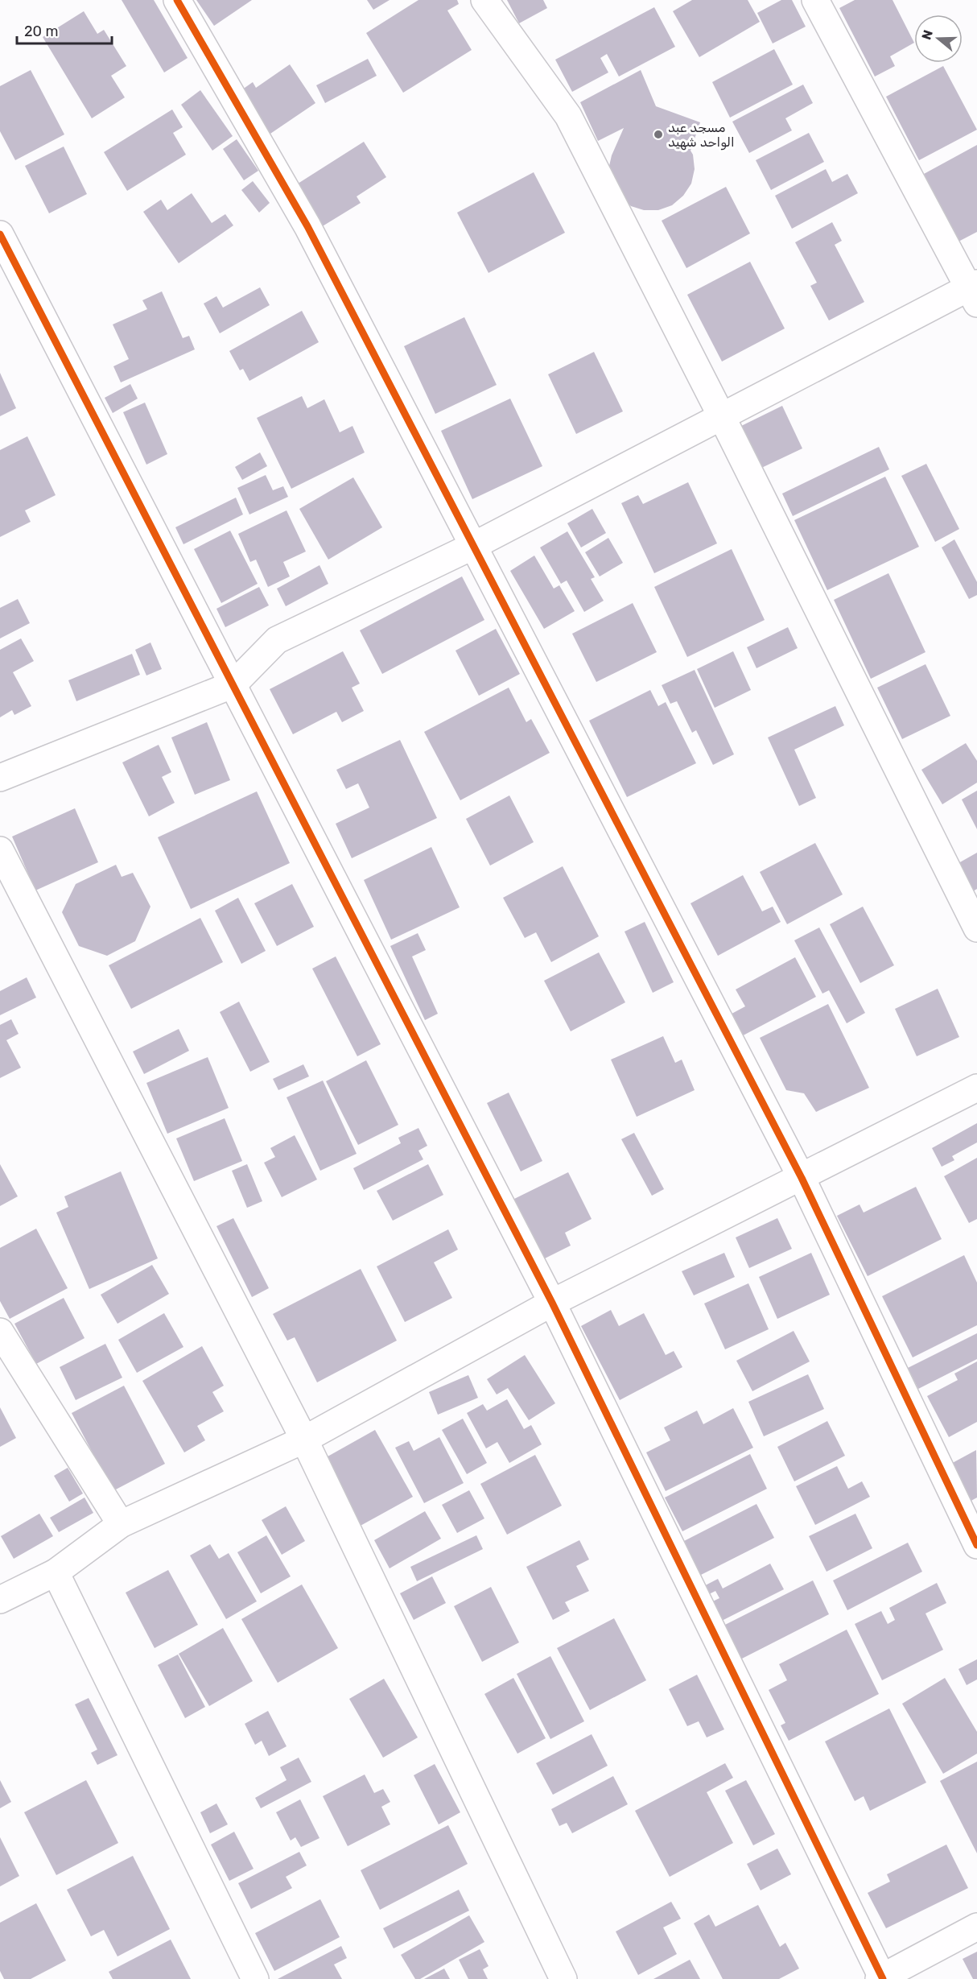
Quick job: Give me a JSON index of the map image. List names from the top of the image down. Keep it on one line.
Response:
{"places":["مسجد عبد الواحد شهید"],"scale_bar":"20 m","north":"left"}
